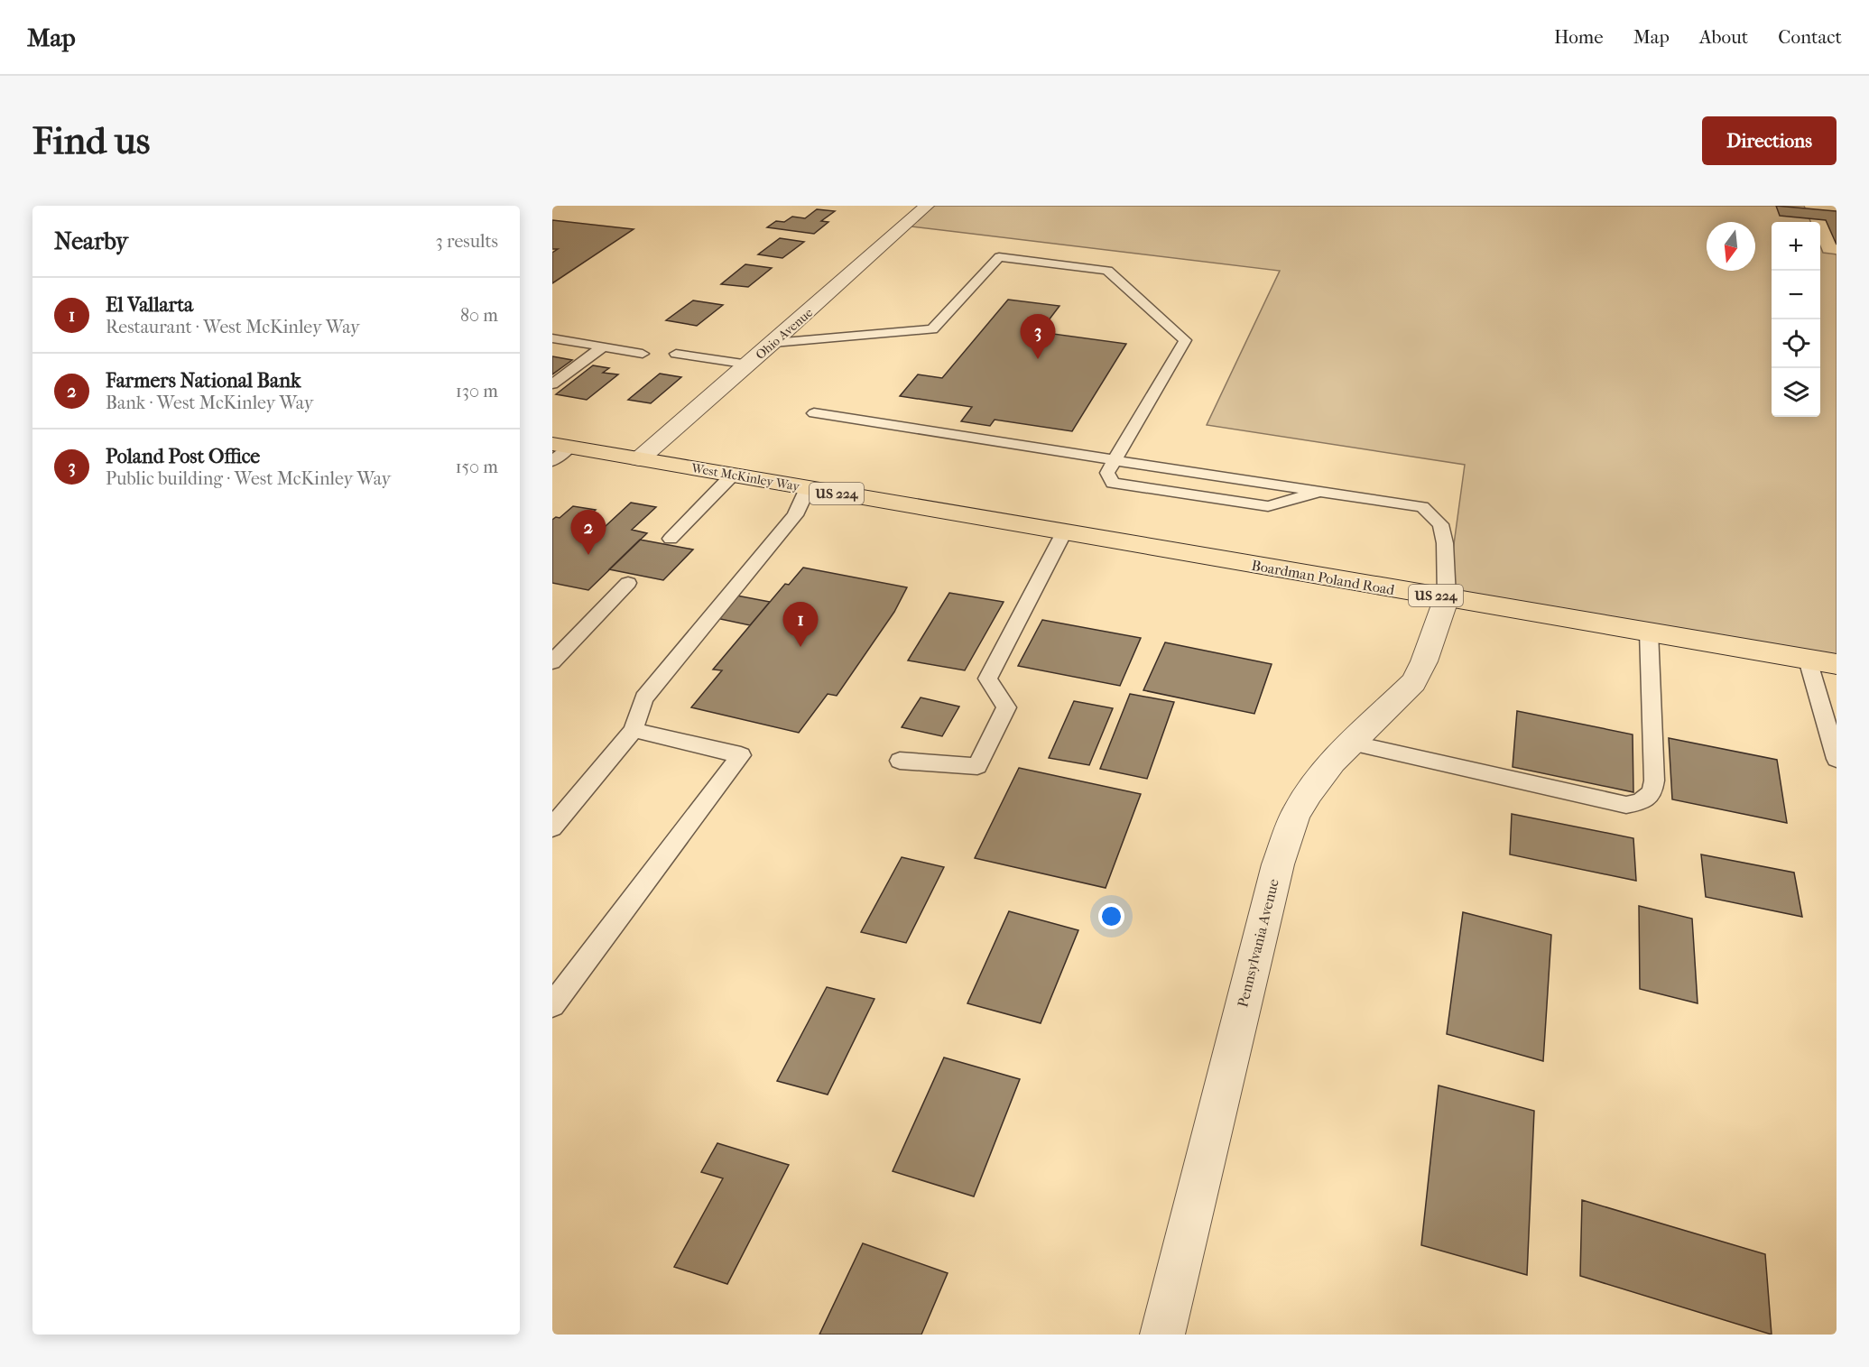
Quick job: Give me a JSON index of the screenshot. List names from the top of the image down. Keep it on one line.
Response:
{"streets":{"main road":["West McKinley Way","US 224","Boardman Poland Road"],"street":["Ohio Avenue","Pennsylvania Avenue"]},"crossings":[["Ohio Avenue","West McKinley Way"],["West McKinley Way","Boardman Poland Road"],["Boardman Poland Road","Pennsylvania Avenue"]],"north":"bottom","page":{"header":"Map","nav":["Home","Map","About","Contact"],"buttons":"Directions","title":"Find us","heading":["Nearby","3 results"],"map_buttons":["+","−"],"list":[{"mark":"1","name":"El Vallarta","note":"Restaurant · West McKinley Way","value":"80 m"},{"mark":"2","name":"Farmers National Bank","note":"Bank · West McKinley Way","value":"130 m"},{"mark":"3","name":"Poland Post Office","note":"Public building · West McKinley Way","value":"150 m"}],"pins":["3","2","1"]}}
